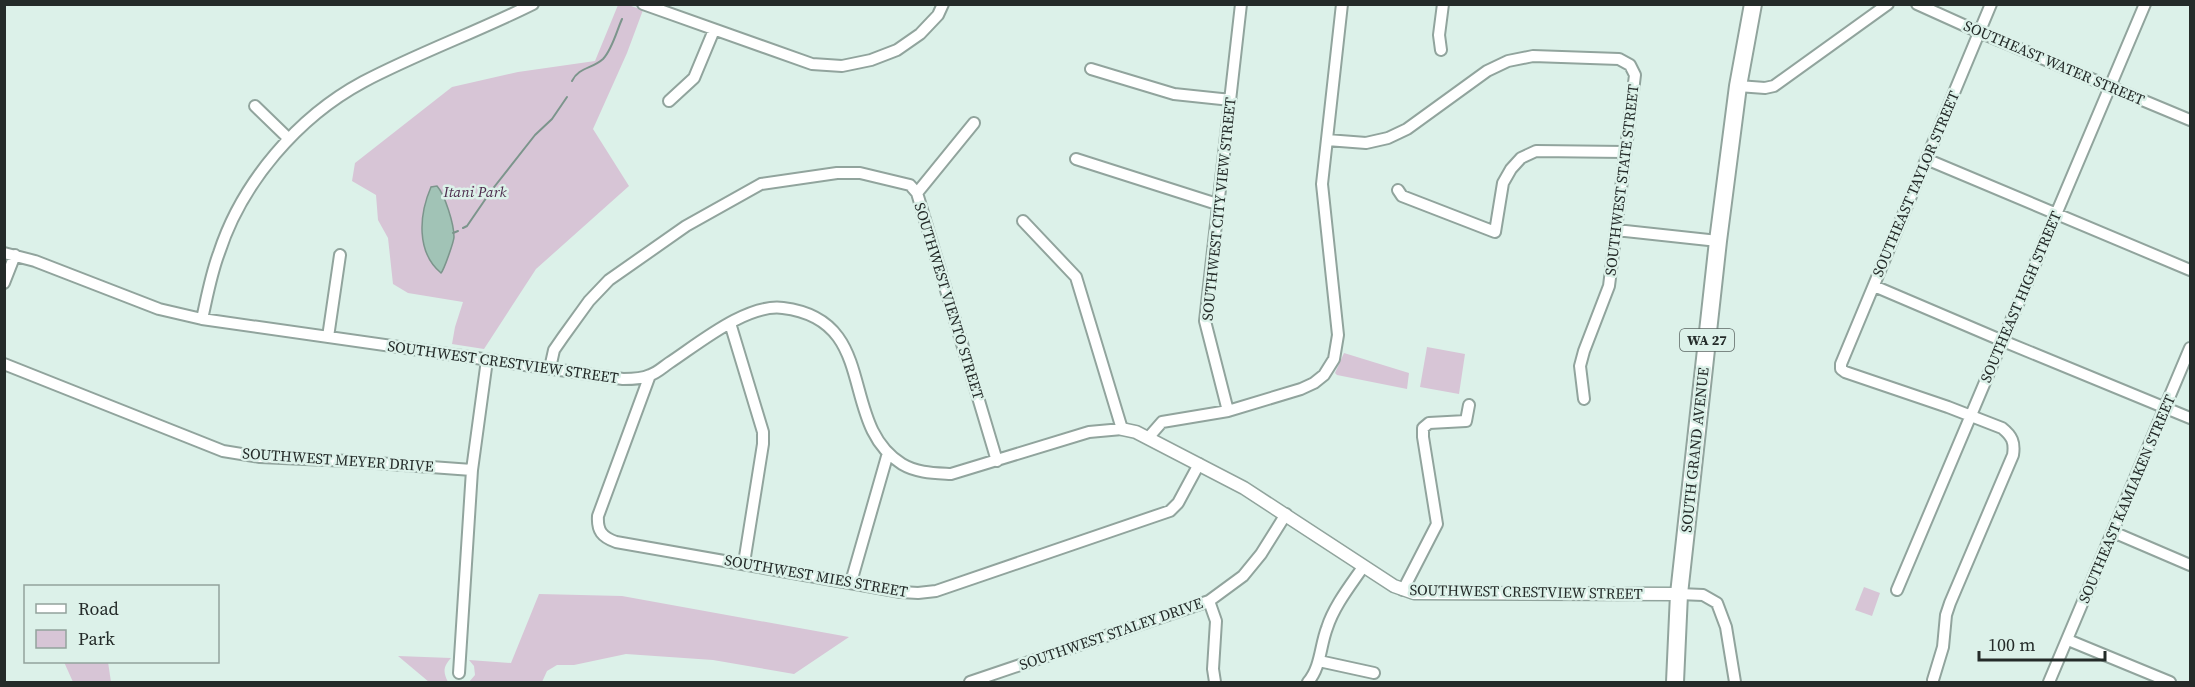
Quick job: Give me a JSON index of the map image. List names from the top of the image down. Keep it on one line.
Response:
{"streets":{"main road":["WA 27","SOUTH GRAND AVENUE"],"street":["SOUTHEAST WATER STREET","SOUTHWEST STATE STREET","SOUTHEAST TAYLOR STREET","SOUTHWEST CITY VIEW STREET","SOUTHEAST HIGH STREET","SOUTHWEST VIENTO STREET","SOUTHWEST CRESTVIEW STREET","SOUTHWEST MEYER DRIVE","SOUTHEAST KAMIAKEN STREET","SOUTHWEST MIES STREET","SOUTHWEST STALEY DRIVE"]},"crossings":[["SOUTHEAST WATER STREET","SOUTHEAST TAYLOR STREET"],["SOUTHEAST WATER STREET","SOUTHEAST HIGH STREET"],["SOUTHEAST TAYLOR STREET","SOUTHEAST HIGH STREET"],["SOUTHWEST VIENTO STREET","SOUTHWEST CRESTVIEW STREET"],["SOUTHWEST CRESTVIEW STREET","SOUTH GRAND AVENUE"],["SOUTHWEST CRESTVIEW STREET","SOUTHWEST MIES STREET"],["SOUTHWEST CRESTVIEW STREET","SOUTHWEST STALEY DRIVE"]],"parks":["Itani Park"],"legend":["Road","Park"],"scale_bar":"100 m"}
